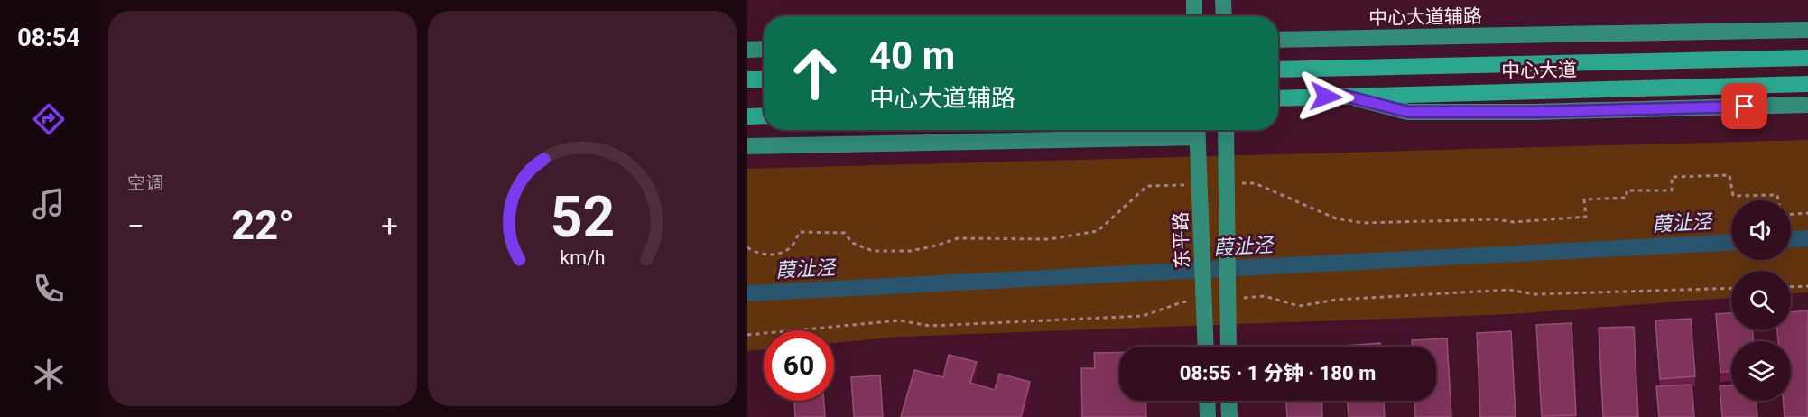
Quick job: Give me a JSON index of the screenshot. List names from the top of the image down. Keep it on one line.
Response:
{"streets":{"main road":["中心大道辅路","中心大道","东平路"]},"water":["葭沚泾"],"page":{"tabs":"08:54","tile":"空调","turn":["40 m","中心大道辅路"],"heat":["−","22°","+"],"limit":"60","trip":"08:55 · 1 分钟 · 180 m","gauge":["52","km/h"]}}
